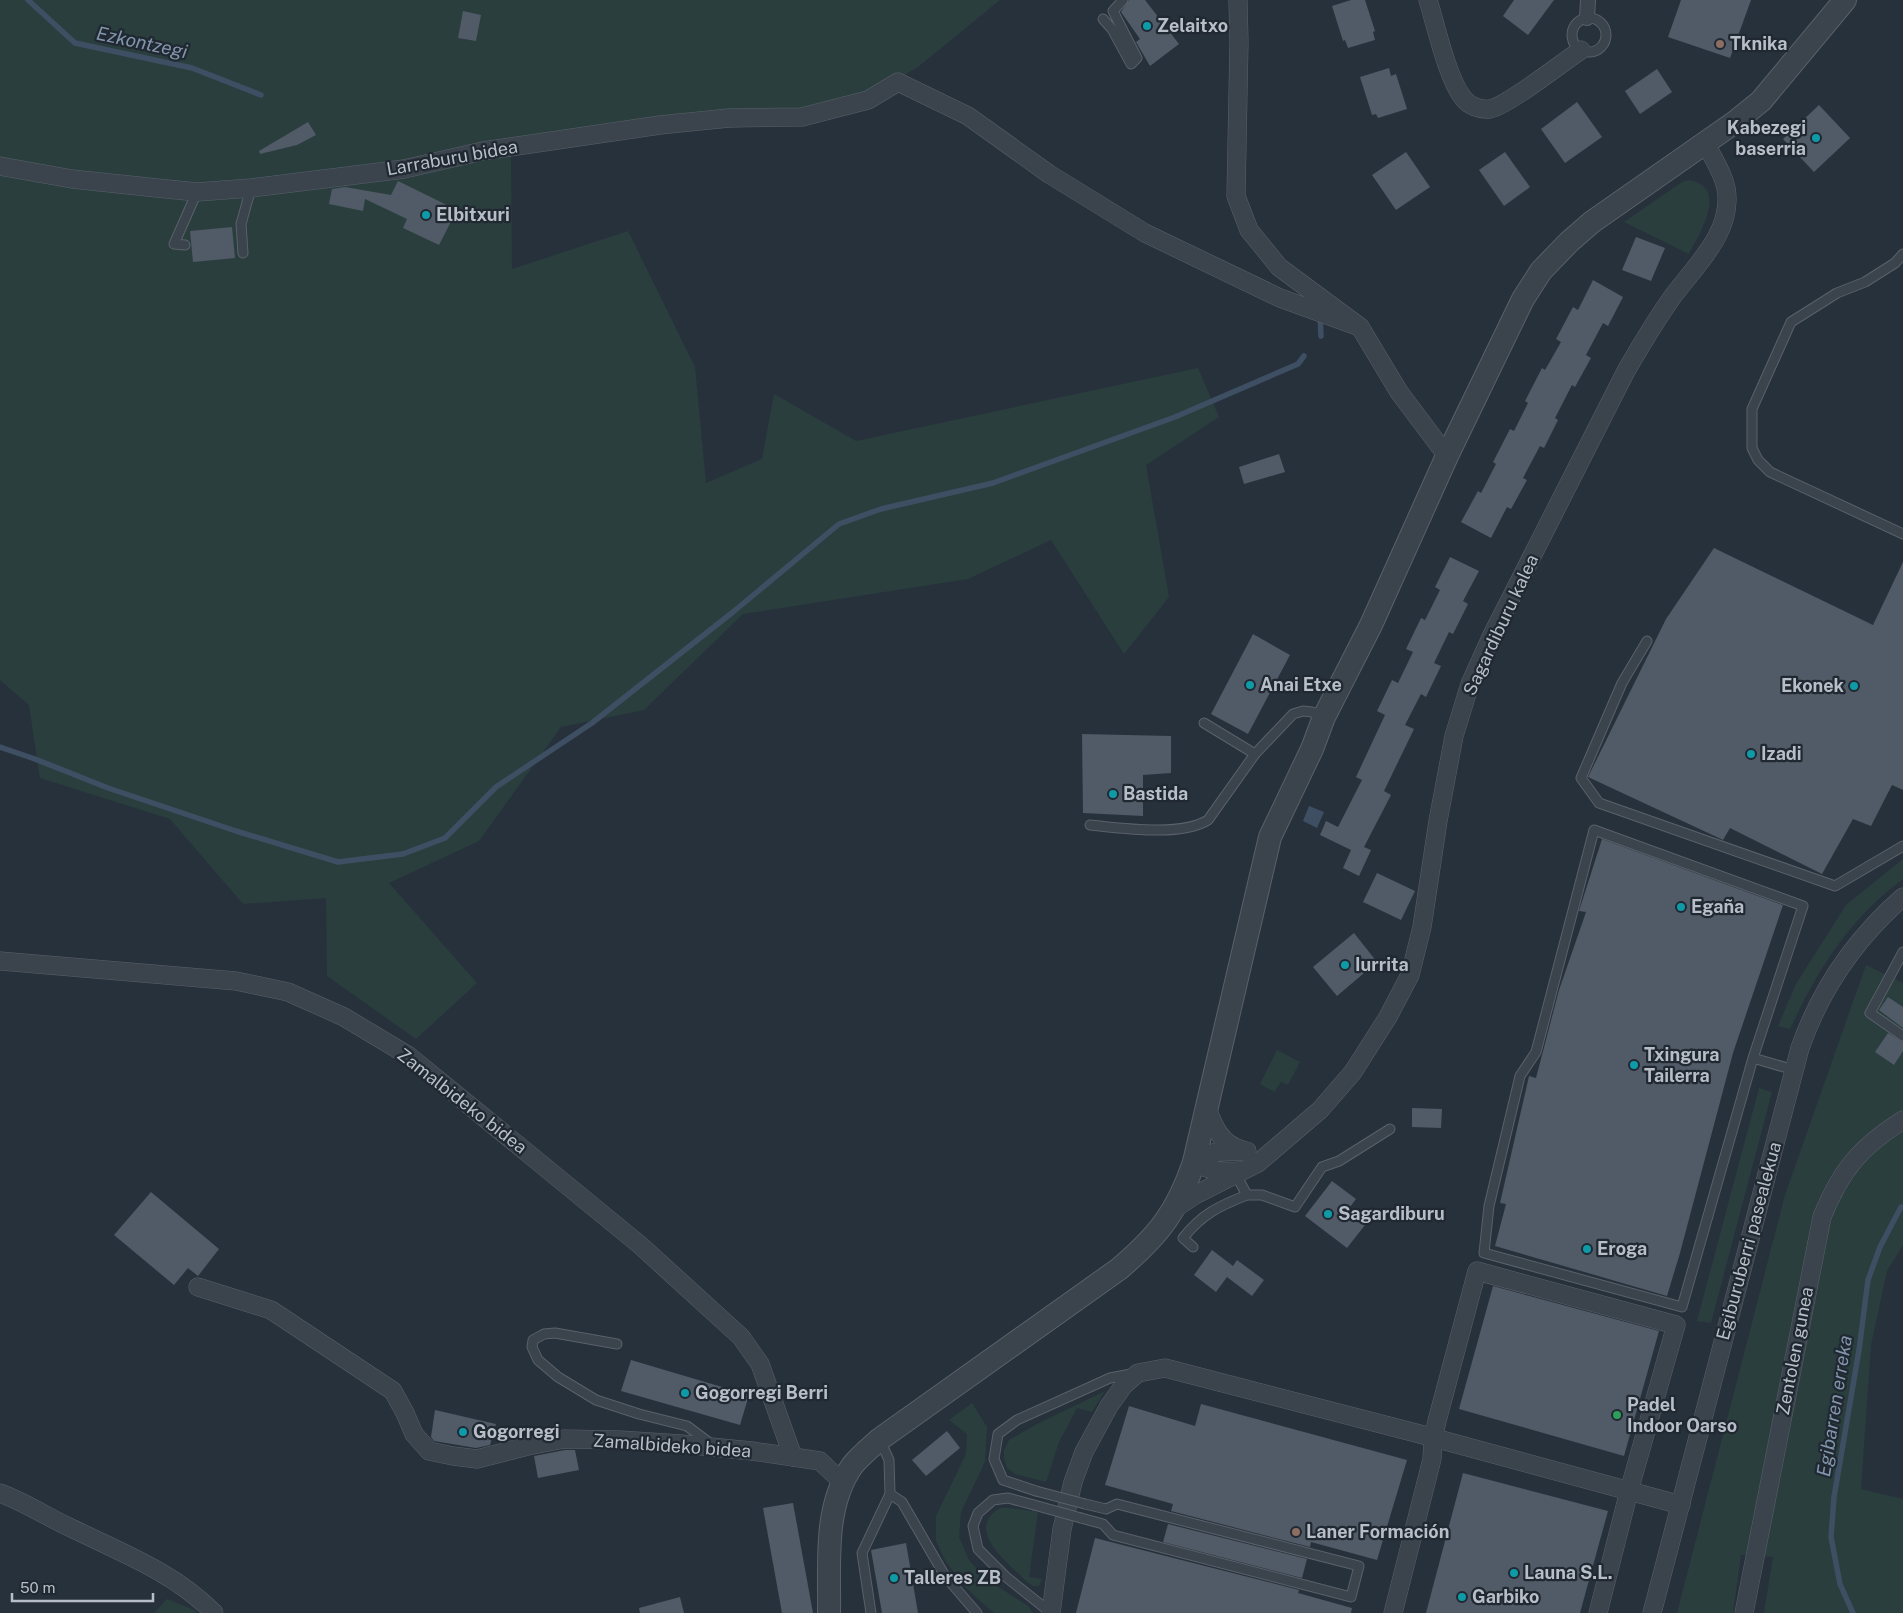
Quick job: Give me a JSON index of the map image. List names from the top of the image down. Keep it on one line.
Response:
{"streets":{"street":["Larraburu bidea","Sagardiburu kalea","Zamalbideko bidea","Egiburuberri pasealekua","Zentolen gunea"]},"water":["Ezkontzegi","Egibarren erreka"],"places":["Zelaitxo","Tknika","Kabezegi baserria","Elbitxuri","Anai Etxe","Ekonek","Izadi","Bastida","Egaña","Iurrita","Txingura Tailerra","Sagardiburu","Eroga","Gogorregi Berri","Padel Indoor Oarso","Gogorregi","Laner Formación","Launa S.L.","Talleres ZB","Garbiko"],"scale_bar":"50 m"}
